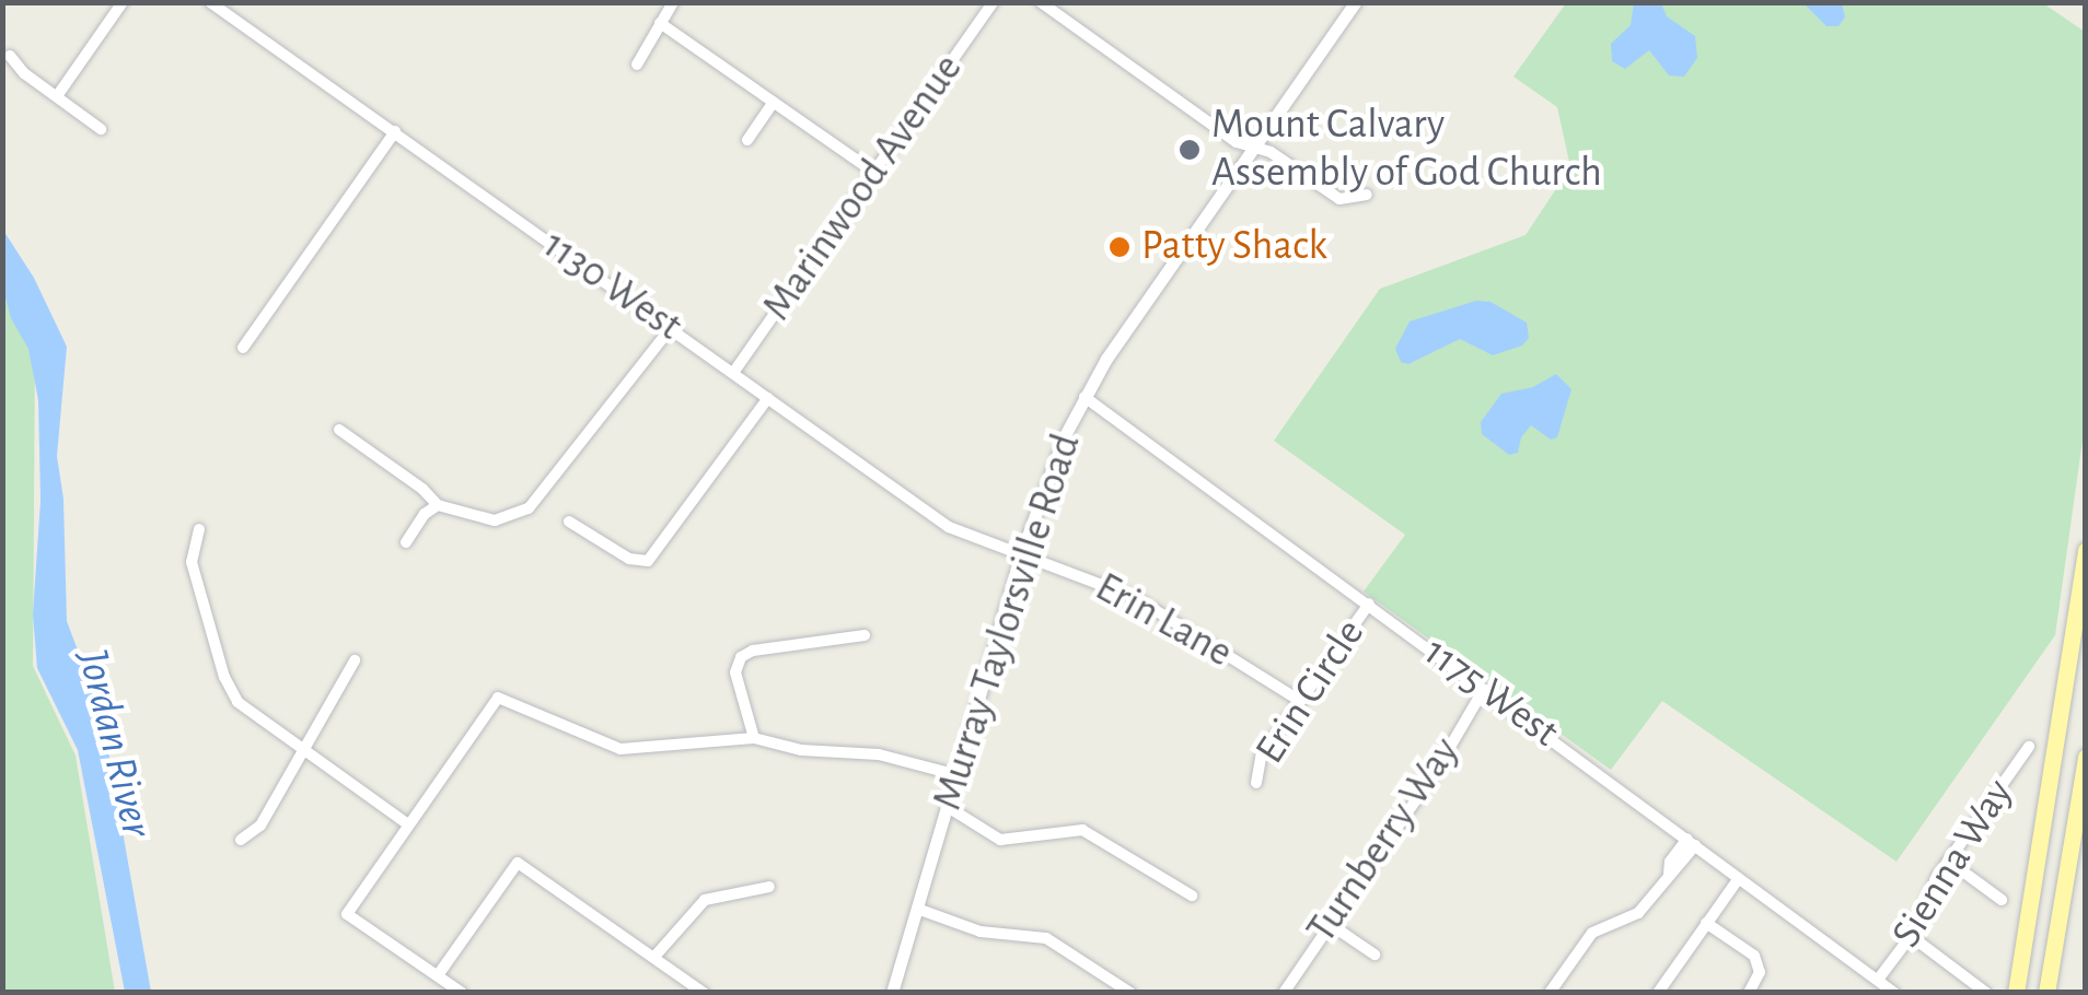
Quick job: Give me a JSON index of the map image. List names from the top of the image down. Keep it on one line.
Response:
{"streets":{"street":["Marinwood Avenue","1130 West","Erin Lane","Murray Taylorsville Road","Erin Circle","1175 West","Turnberry Way","Sienna Way"]},"crossings":[["Marinwood Avenue","1130 West"],["1130 West","Erin Lane"],["1130 West","Murray Taylorsville Road"],["Erin Lane","Murray Taylorsville Road"],["Erin Lane","Erin Circle"],["Murray Taylorsville Road","1175 West"],["Erin Circle","1175 West"],["1175 West","Turnberry Way"],["1175 West","Sienna Way"]],"water":["Jordan River"],"places":["Mount Calvary Assembly of God Church","Patty Shack"]}
